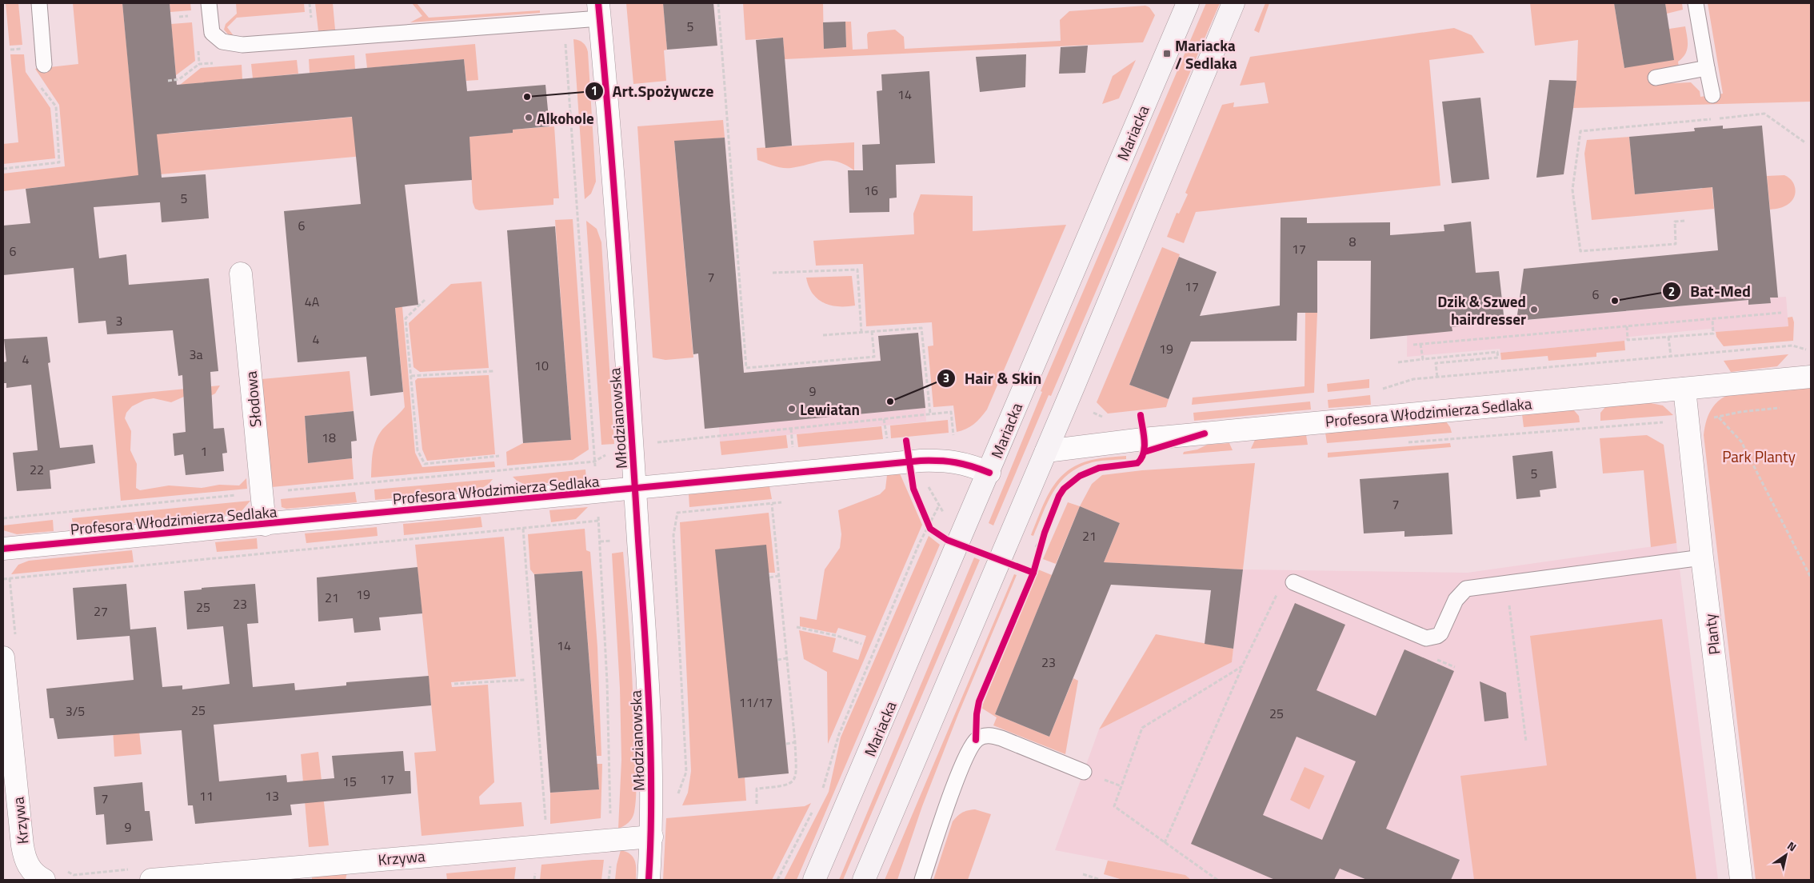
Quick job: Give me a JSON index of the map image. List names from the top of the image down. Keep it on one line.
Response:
{"streets":{"main road":["Mariacka"],"street":["Słodowa","Profesora Włodzimierza Sedlaka","Młodzianowska","Planty","Krzywa"]},"crossings":[["Mariacka","Profesora Włodzimierza Sedlaka"],["Słodowa","Profesora Włodzimierza Sedlaka"],["Profesora Włodzimierza Sedlaka","Młodzianowska"],["Profesora Włodzimierza Sedlaka","Planty"],["Młodzianowska","Krzywa"]],"parks":["Park Planty"],"places":{"transit":["Mariacka / Sedlaka"],"other":["Art.Spożywcze","Alkohole","Bat-Med","Dzik & Szwed hairdresser","Hair & Skin","Lewiatan"]},"house_numbers":["5","14","16","5","6","8","17","6","7","17","6","4A","3","4","19","3a","4","10","9","18","1","22","5","7","21","19","21","23","25","27","14","23","11/17","25","3/5","25","17","15","11","13","7","9"],"north":"top right"}
